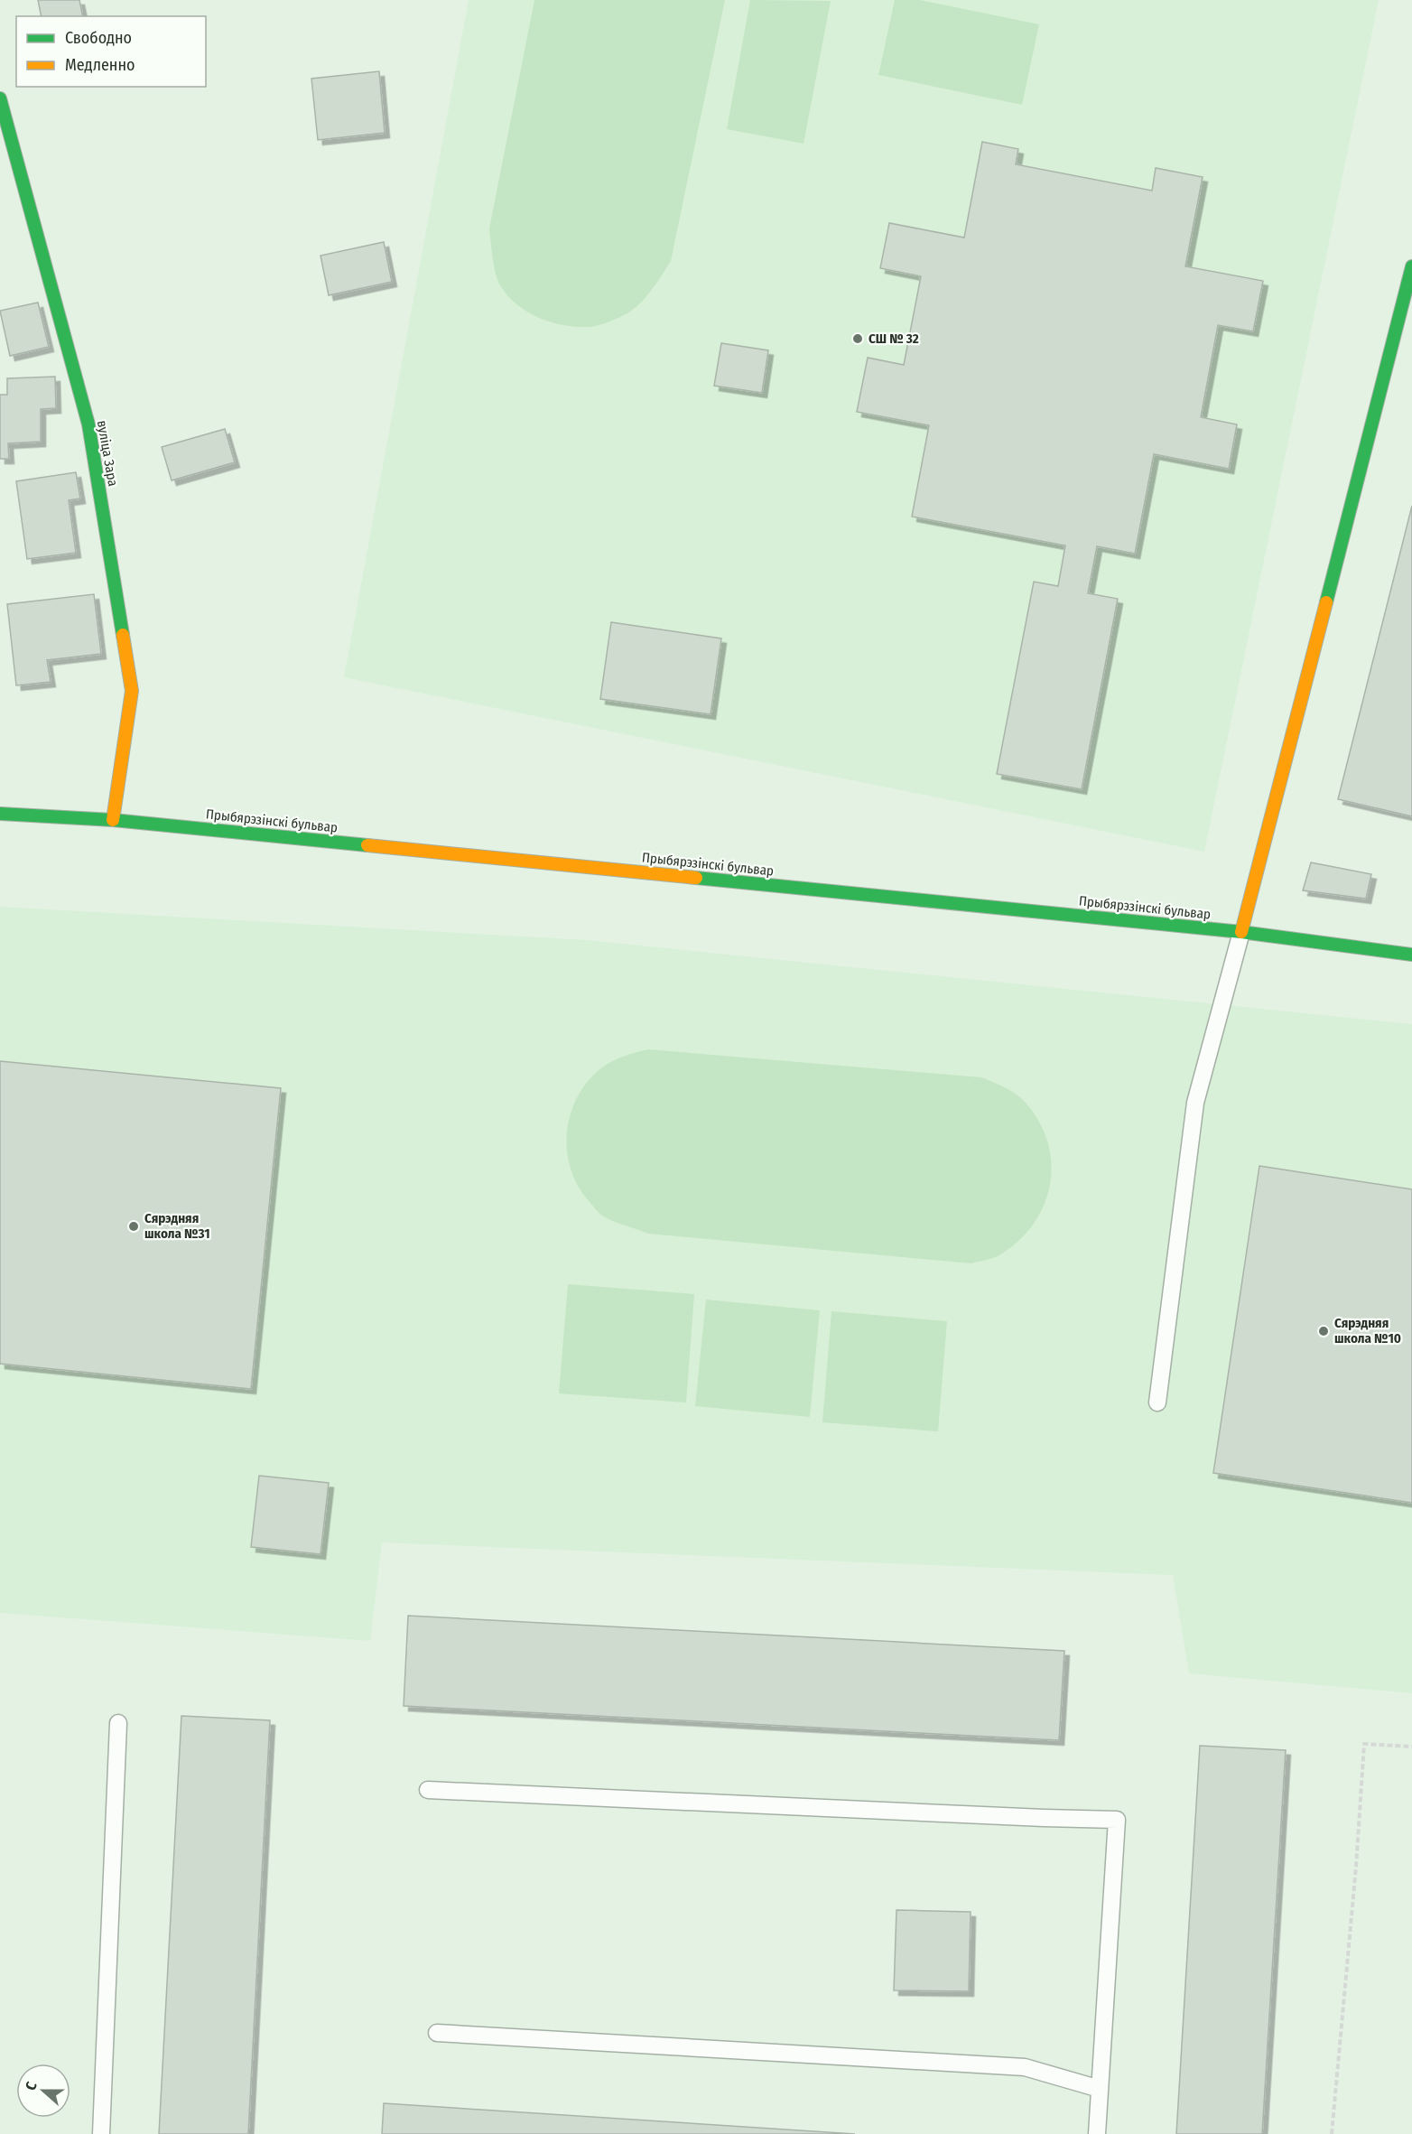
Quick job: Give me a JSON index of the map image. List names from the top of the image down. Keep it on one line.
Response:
{"streets":{"street":["вуліца Зара","Прыбярэзінскі бульвар"]},"crossings":[["вуліца Зара","Прыбярэзінскі бульвар"]],"places":["СШ № 32","Сярэдняя школа №31","Сярэдняя школа №10"],"legend":["Свободно","Медленно"],"north":"left"}
